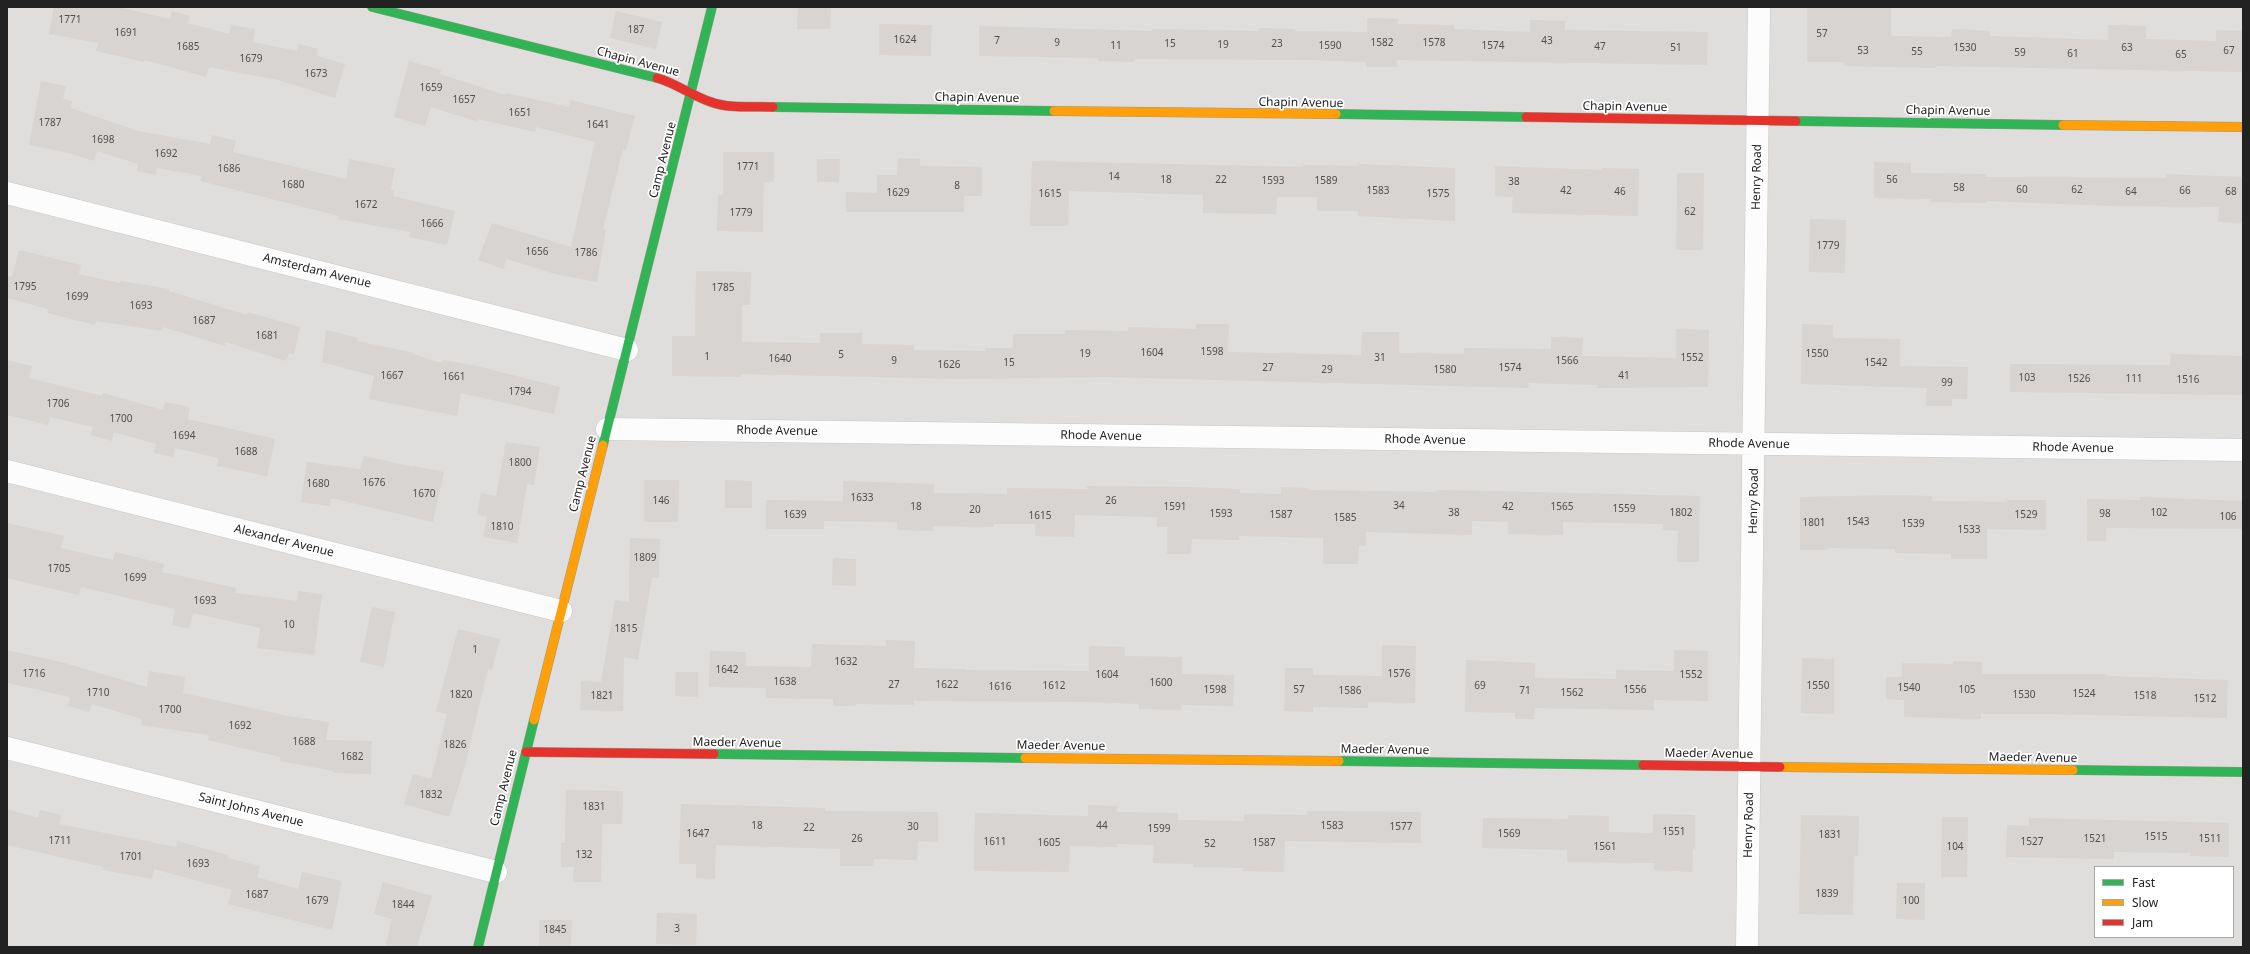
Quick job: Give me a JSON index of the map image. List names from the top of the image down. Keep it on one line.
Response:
{"streets":{"street":["Chapin Avenue","Camp Avenue","Henry Road","Amsterdam Avenue","Rhode Avenue","Alexander Avenue","Maeder Avenue","Saint Johns Avenue"]},"crossings":[["Chapin Avenue","Camp Avenue"],["Chapin Avenue","Henry Road"],["Camp Avenue","Amsterdam Avenue"],["Camp Avenue","Rhode Avenue"],["Camp Avenue","Alexander Avenue"],["Camp Avenue","Maeder Avenue"],["Camp Avenue","Saint Johns Avenue"],["Henry Road","Rhode Avenue"],["Henry Road","Maeder Avenue"]],"house_numbers":["1771","187","1691","57","1624","7","43","9","1582","1578","15","23","19","11","1590","1574","1685","47","51","1530","63","53","67","55","59","61","65","1679","1673","1659","1657","1651","1787","1641","1698","1692","1771","1686","14","18","22","56","1593","1589","38","1680","8","58","60","62","1583","42","66","46","64","68","1629","1615","1575","1672","62","1779","1666","1779","1656","1786","1795","1785","1699","1693","1687","1681","1598","1604","19","1550","5","1","31","1552","1640","9","1566","15","1542","1626","27","1574","29","1580","1667","41","1661","103","1526","111","1516","99","1794","1706","1700","1694","1688","1800","1676","1680","1670","1633","146","26","34","18","1591","42","1565","1559","20","38","1802","102","1593","98","1639","1587","1529","1615","106","1585","1543","1801","1539","1810","1533","1809","1705","1699","1693","10","1815","1","1632","1642","1716","1576","1604","1552","1638","1600","27","1622","1612","69","1550","1616","1540","1598","57","1556","105","1586","71","1710","1562","1524","1820","1530","1821","1518","1512","1700","1692","1688","1826","1682","1832","1831","18","44","1583","30","1577","22","1599","1551","1647","1569","1831","1515","26","1521","1511","1711","1611","1527","1605","1587","52","1561","104","132","1701","1693","1839","1687","1679","100","1844","3","1845"],"legend":["Fast","Slow","Jam"]}
